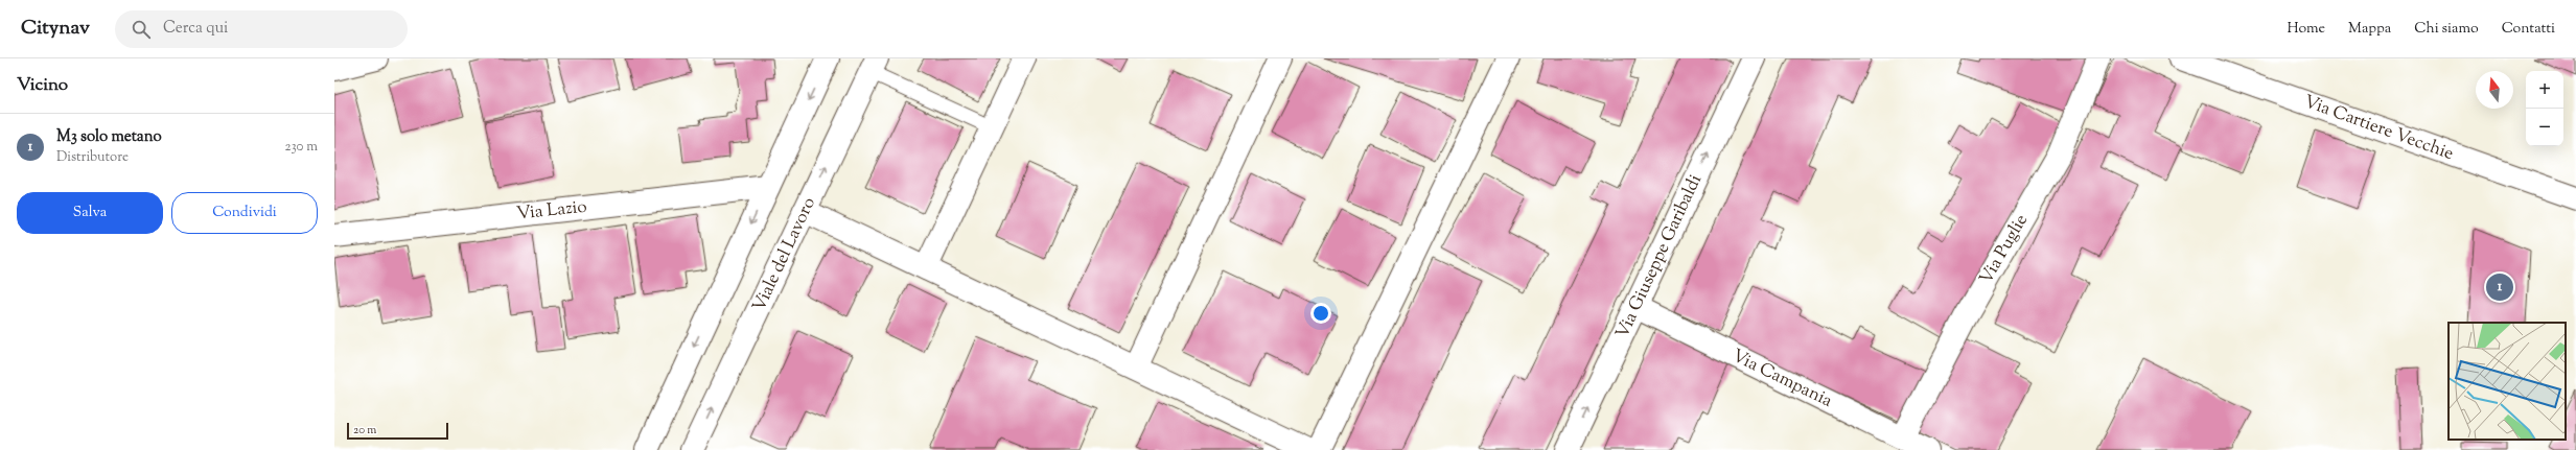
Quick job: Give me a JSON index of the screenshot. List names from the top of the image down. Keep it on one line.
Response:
{"streets":{"street":["Via Cartiere Vecchie","Via Lazio","Via Puglie","Viale del Lavoro","Via Giuseppe Garibaldi","Via Campania"]},"crossings":[["Via Puglie","Via Campania"],["Via Giuseppe Garibaldi","Via Campania"]],"one_way":["Via Giuseppe Garibaldi"],"scale_bar":"20 m","north":"top","page":{"header":"Citynav","search":"Cerca qui","nav":["Home","Mappa","Chi siamo","Contatti"],"heading":"Vicino","map_buttons":["+","−"],"list":[{"mark":"1","name":"M3 solo metano","note":"Distributore","value":"230 m"}],"buttons":["Salva","Condividi"],"pins":"1","scale":"20 m"}}
